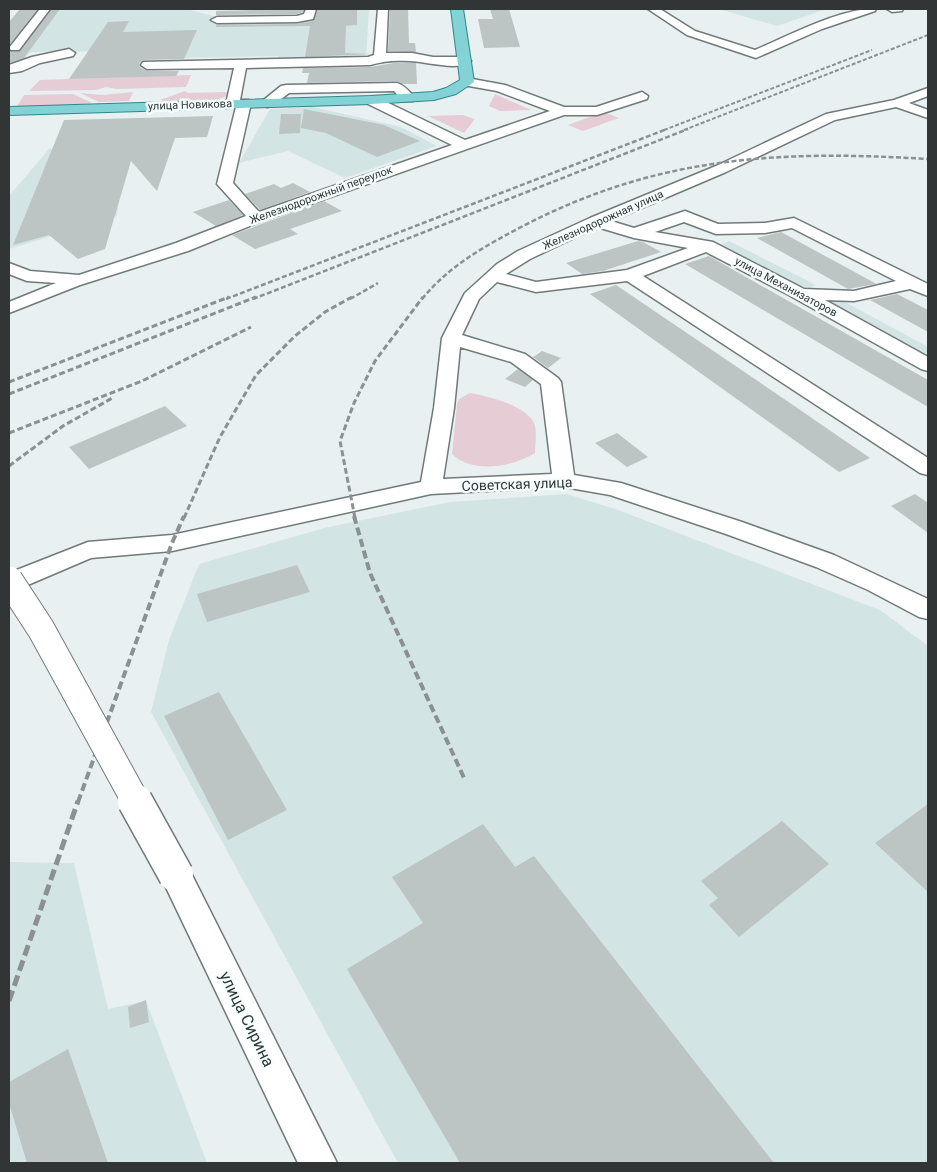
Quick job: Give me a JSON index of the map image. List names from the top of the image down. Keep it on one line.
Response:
{"streets":{"main road":["улица Новикова"],"street":["Железнодорожный переулок","Железнодорожная улица","улица Механизаторов","Советская улица","улица Сирина"]},"crossings":[["улица Новикова","Железнодорожный переулок"],["Железнодорожная улица","улица Механизаторов"],["Железнодорожная улица","Советская улица"]]}
